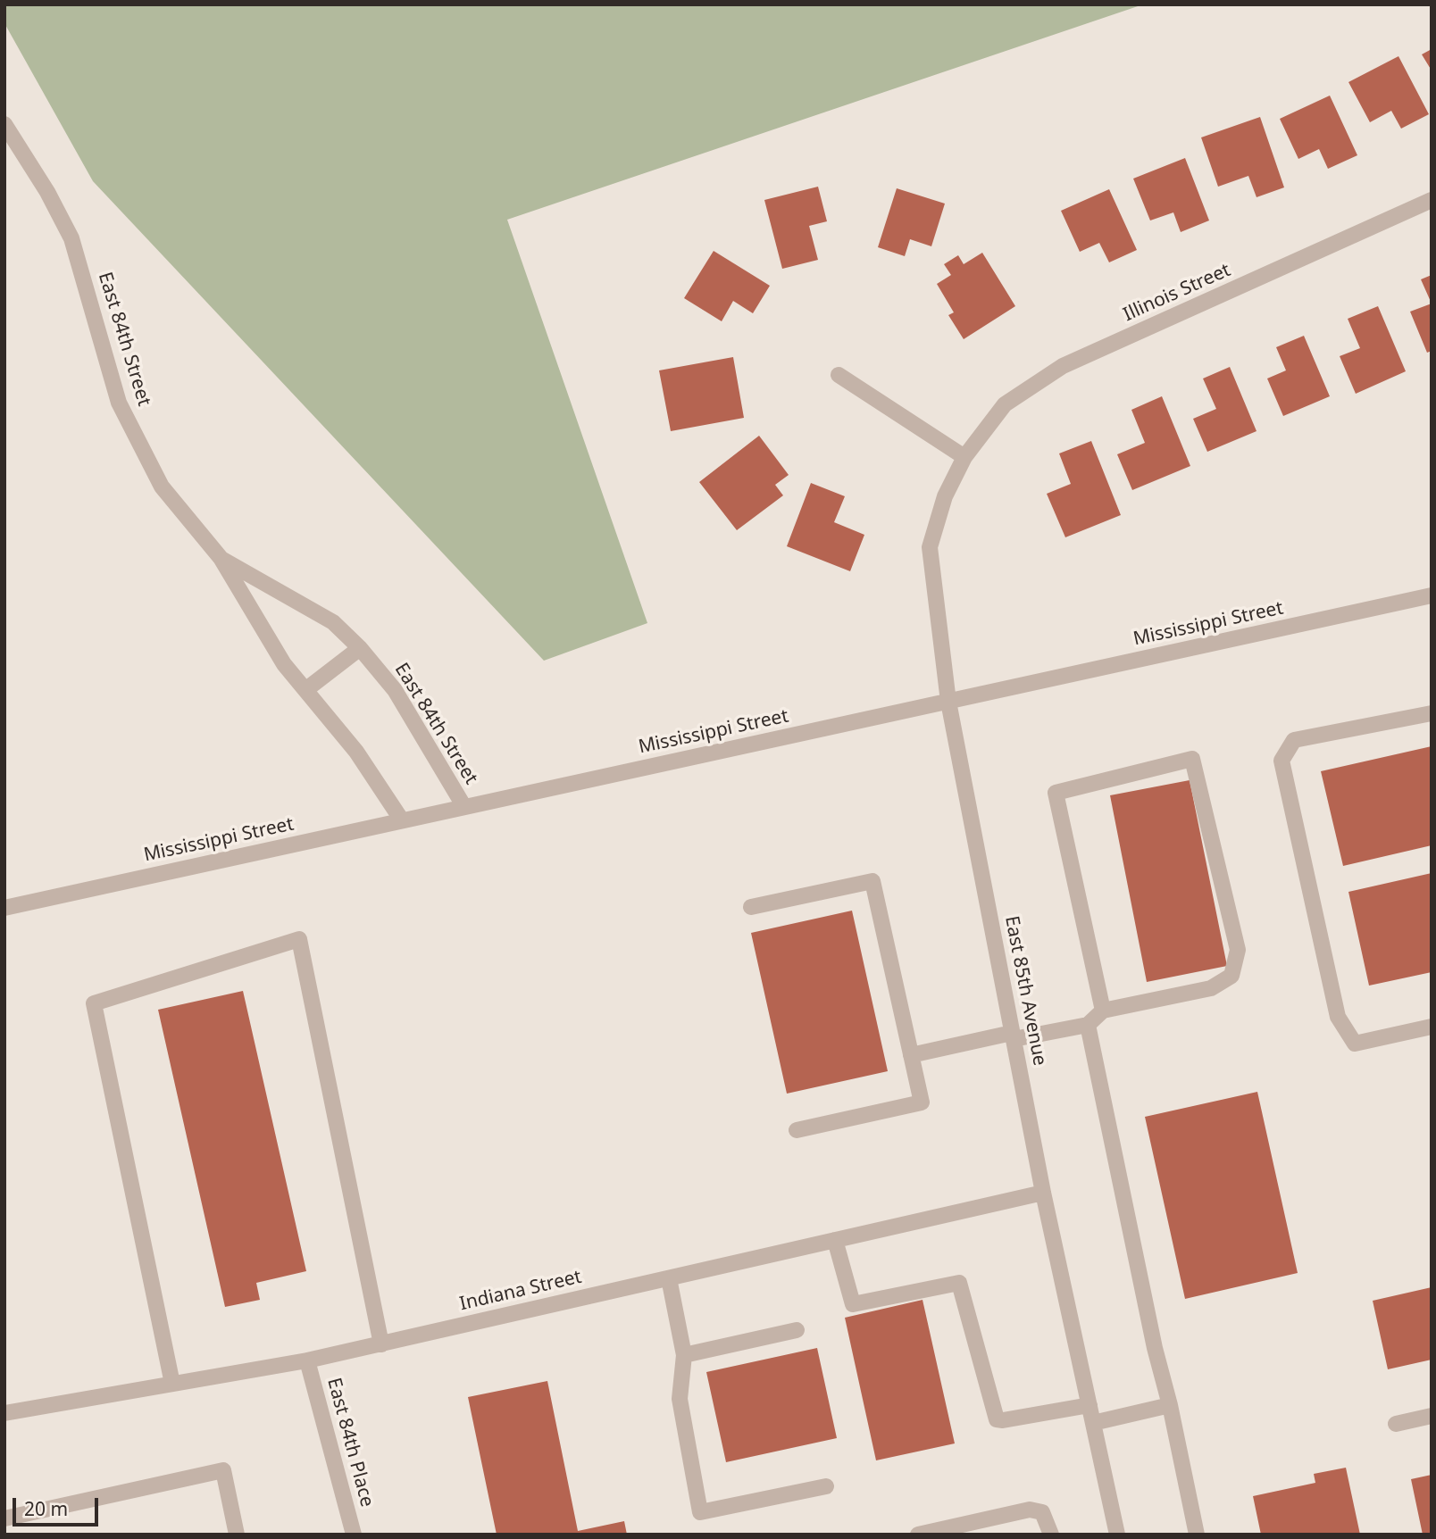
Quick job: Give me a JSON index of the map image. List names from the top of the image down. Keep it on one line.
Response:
{"streets":{"street":["Illinois Street","East 84th Street","Mississippi Street","East 85th Avenue","Indiana Street","East 84th Place"]},"crossings":[["Illinois Street","East 85th Avenue"],["East 84th Street","Mississippi Street"],["Mississippi Street","East 85th Avenue"],["East 85th Avenue","Indiana Street"],["Indiana Street","East 84th Place"]],"scale_bar":"20 m"}
